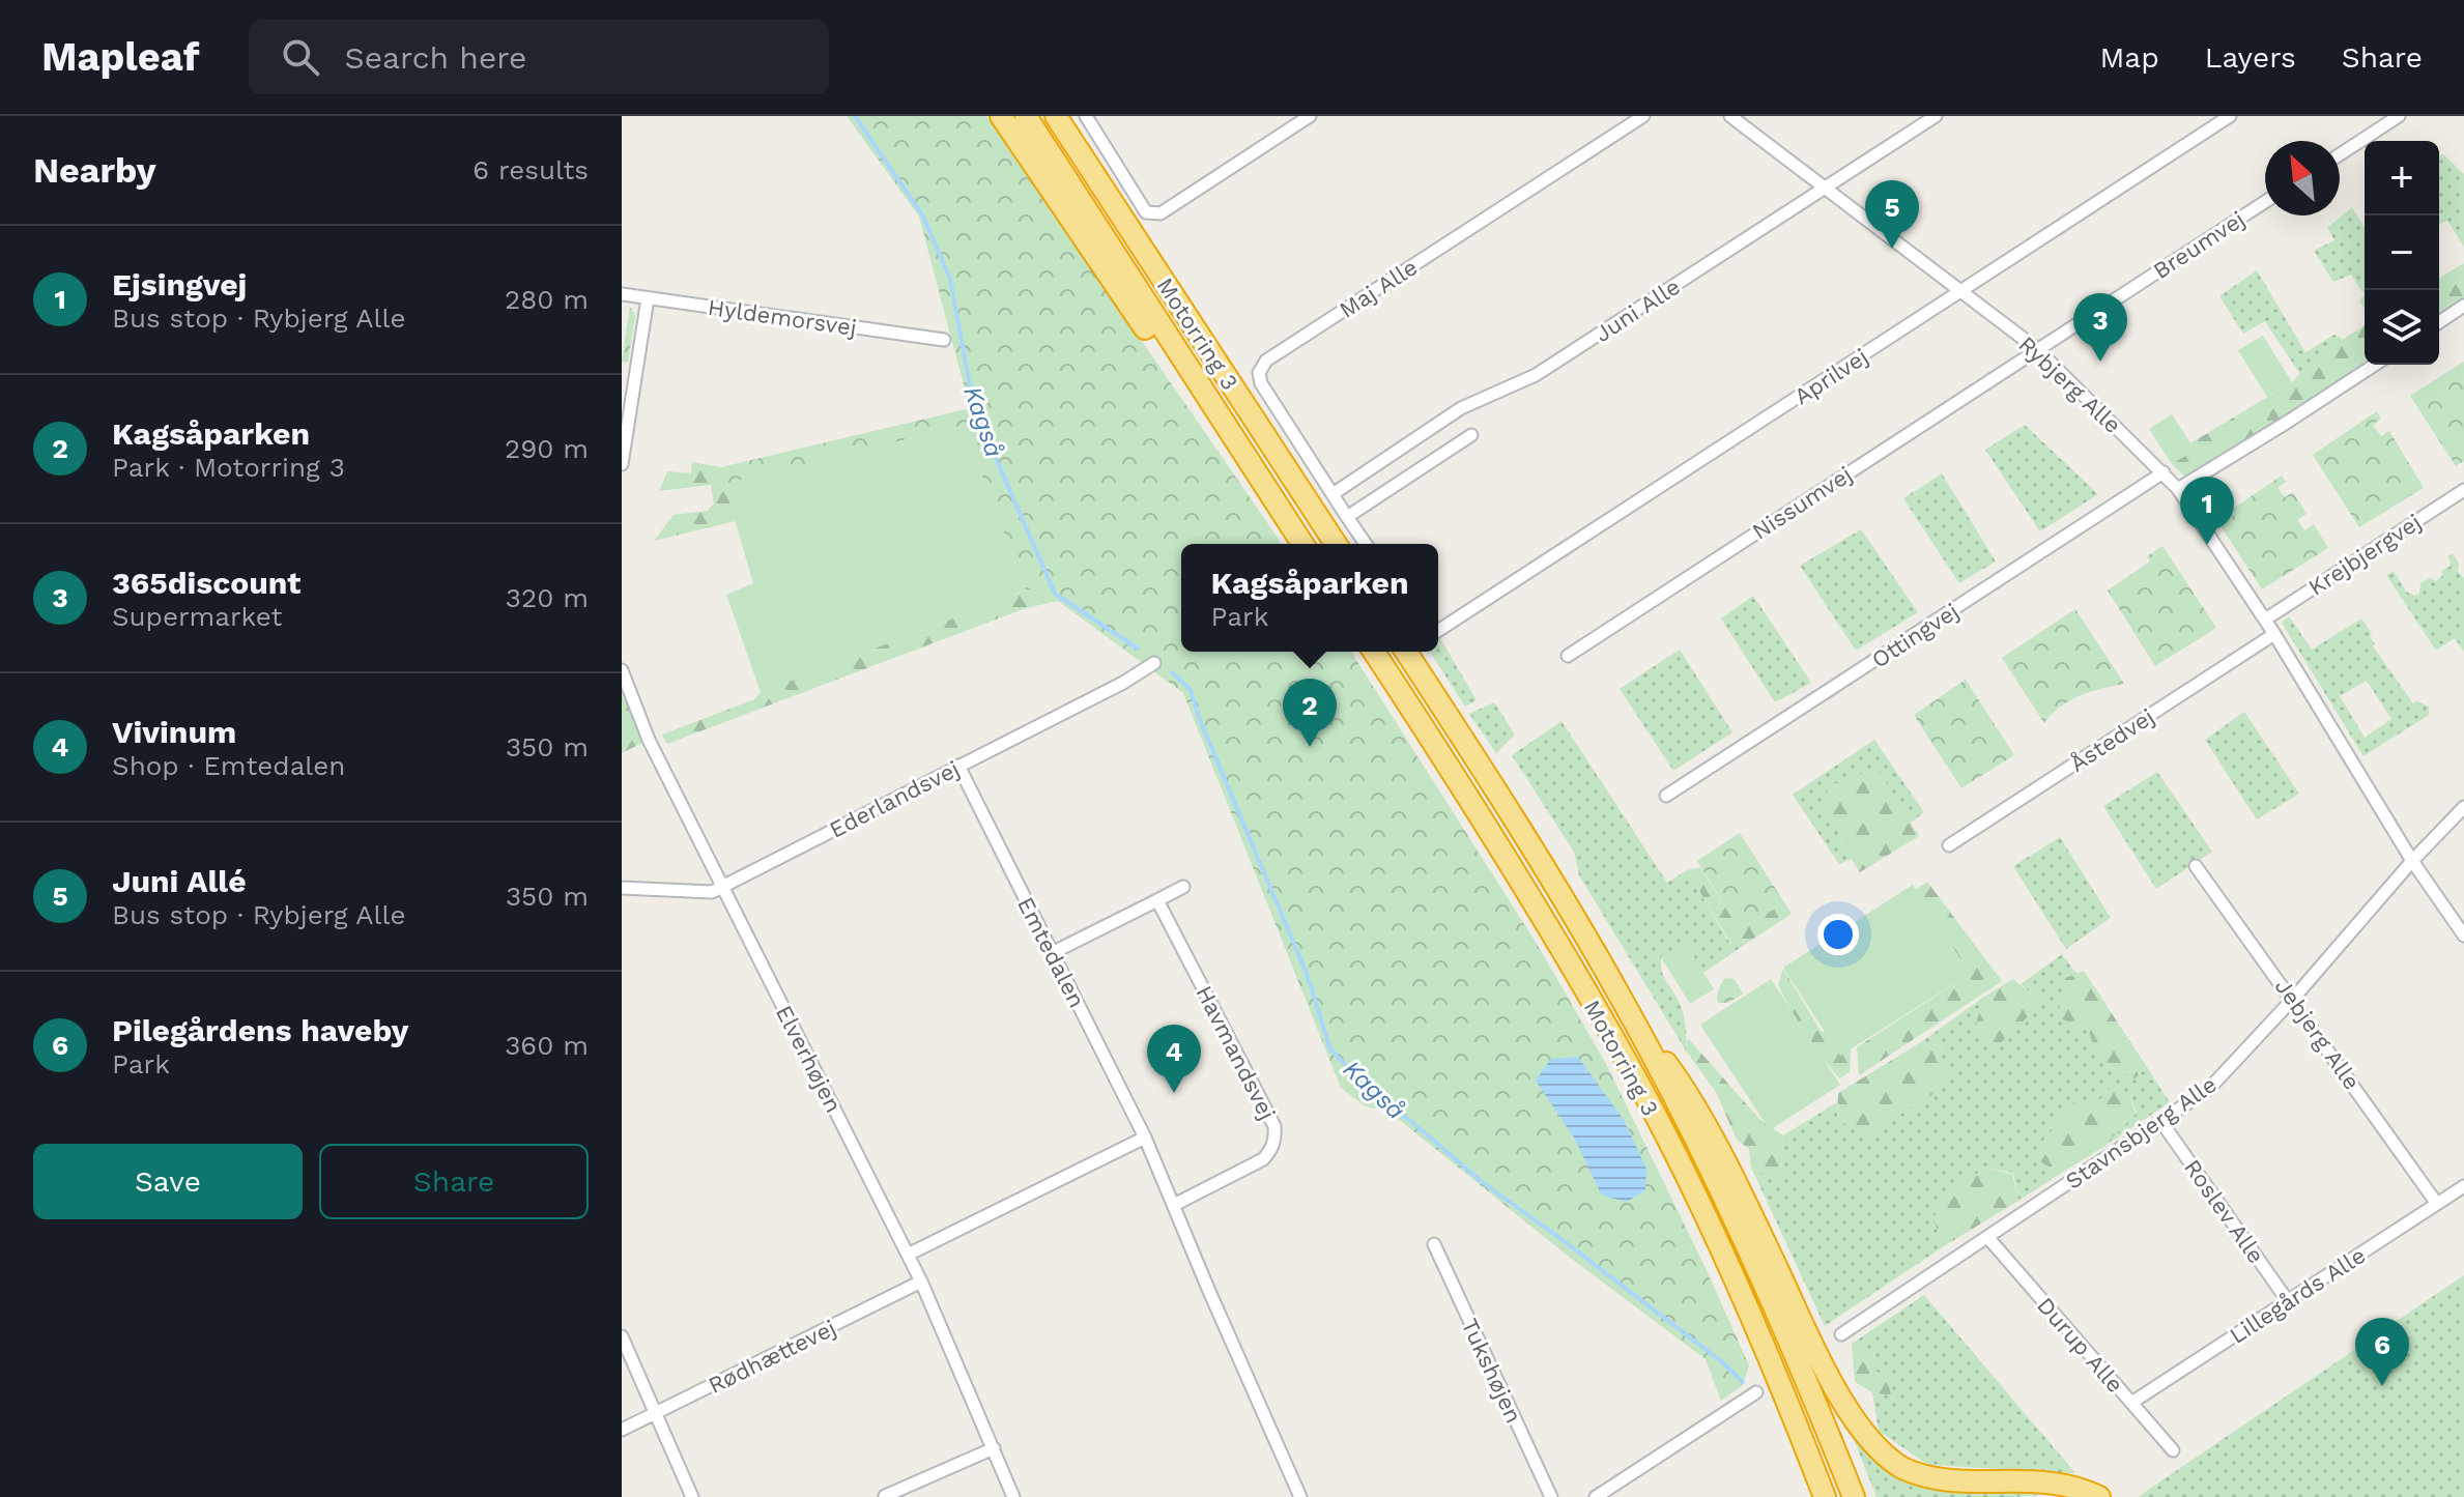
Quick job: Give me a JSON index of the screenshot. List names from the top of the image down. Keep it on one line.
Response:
{"streets":{"highway":["Motorring 3"],"street":["Breumvej","Maj Alle","Juni Alle","Hyldemorsvej","Aprilvej","Rybjerg Alle","Nissumvej","Krejbjergvej","Ottingvej","Åstedvej","Ederlandsvej","Emtedalen","Jebjerg Alle","Havmandsvej","Elverhøjen","Stavnsbjerg Alle","Roslev Alle","Lillegårds Alle","Durup Alle","Rødhættevej","Tukshøjen"]},"crossings":[["Breumvej","Rybjerg Alle"],["Breumvej","Nissumvej"],["Maj Alle","Juni Alle"],["Juni Alle","Rybjerg Alle"],["Aprilvej","Rybjerg Alle"],["Rybjerg Alle","Nissumvej"],["Rybjerg Alle","Krejbjergvej"],["Rybjerg Alle","Ottingvej"],["Rybjerg Alle","Åstedvej"],["Rybjerg Alle","Stavnsbjerg Alle"],["Ederlandsvej","Emtedalen"],["Ederlandsvej","Elverhøjen"],["Emtedalen","Havmandsvej"],["Jebjerg Alle","Stavnsbjerg Alle"],["Jebjerg Alle","Lillegårds Alle"],["Elverhøjen","Rødhættevej"],["Stavnsbjerg Alle","Roslev Alle"],["Stavnsbjerg Alle","Durup Alle"],["Roslev Alle","Lillegårds Alle"],["Lillegårds Alle","Durup Alle"]],"water":["Kagså"],"north":"top left","page":{"header":"Mapleaf","search":"Search here","nav":["Map","Layers","Share"],"heading":["Nearby","6 results"],"map_buttons":["+","−"],"pins":["5","3","1","2","4","6"],"list":[{"mark":"1","name":"Ejsingvej","note":"Bus stop · Rybjerg Alle","value":"280 m"},{"mark":"2","name":"Kagsåparken","note":"Park · Motorring 3","value":"290 m"},{"mark":"3","name":"365discount","note":"Supermarket","value":"320 m"},{"mark":"4","name":"Vivinum","note":"Shop · Emtedalen","value":"350 m"},{"mark":"5","name":"Juni Allé","note":"Bus stop · Rybjerg Alle","value":"350 m"},{"mark":"6","name":"Pilegårdens haveby","note":"Park","value":"360 m"}],"popup":["Kagsåparken","Park"],"buttons":["Save","Share"]}}
